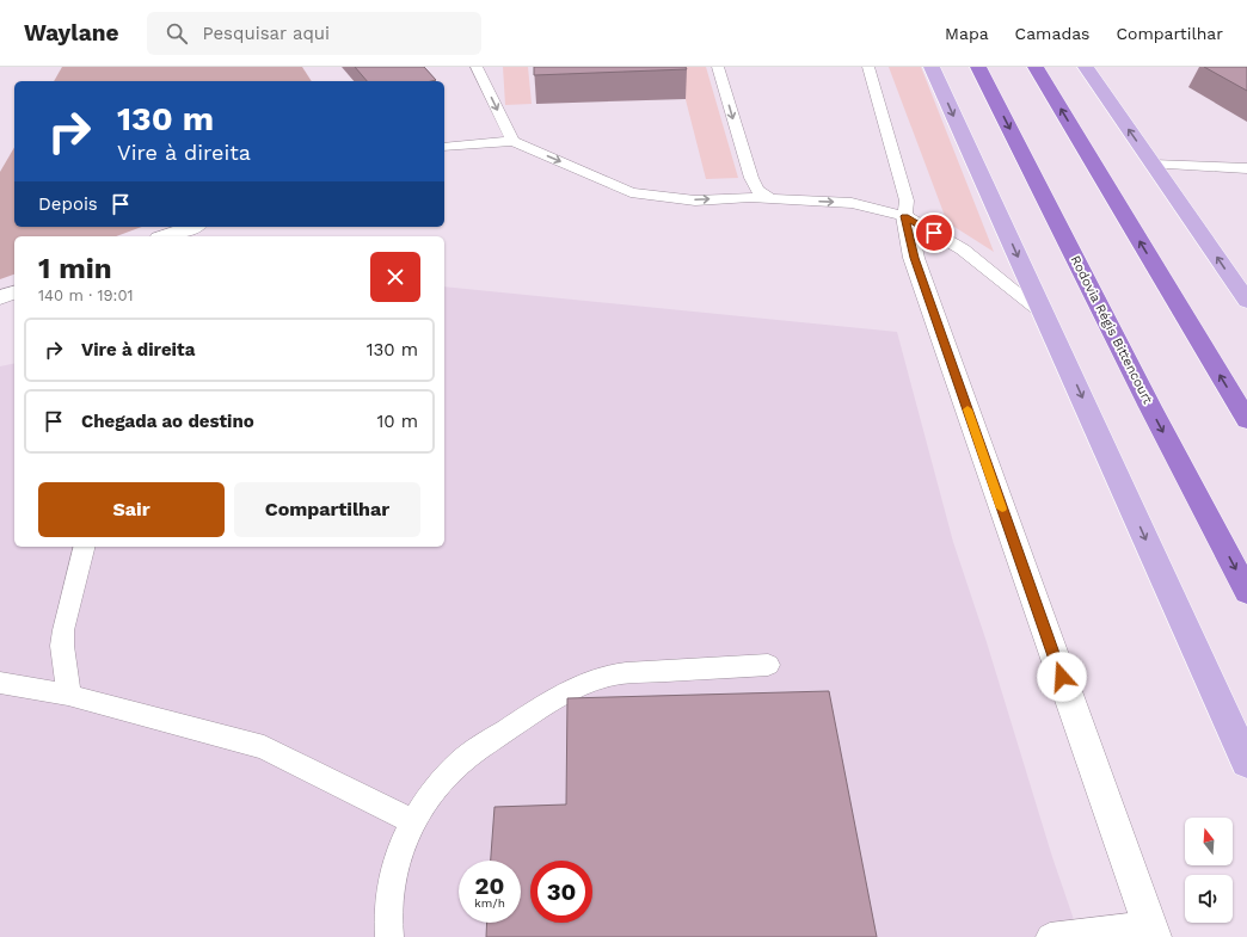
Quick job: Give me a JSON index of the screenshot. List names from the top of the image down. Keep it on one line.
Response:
{"streets":{"highway":["Rodovia Régis Bittencourt"]},"north":"top","page":{"header":"Waylane","search":"Pesquisar aqui","nav":["Mapa","Camadas","Compartilhar"],"turn":["130 m","Vire à direita"],"then":"Depois","heading":["1 min","140 m · 19:01"],"list":[{"name":"Vire à direita","value":"130 m"},{"name":"Chegada ao destino","value":"10 m"}],"buttons":["Sair","Compartilhar"],"speed":"20 km/h","limit":"30"}}
